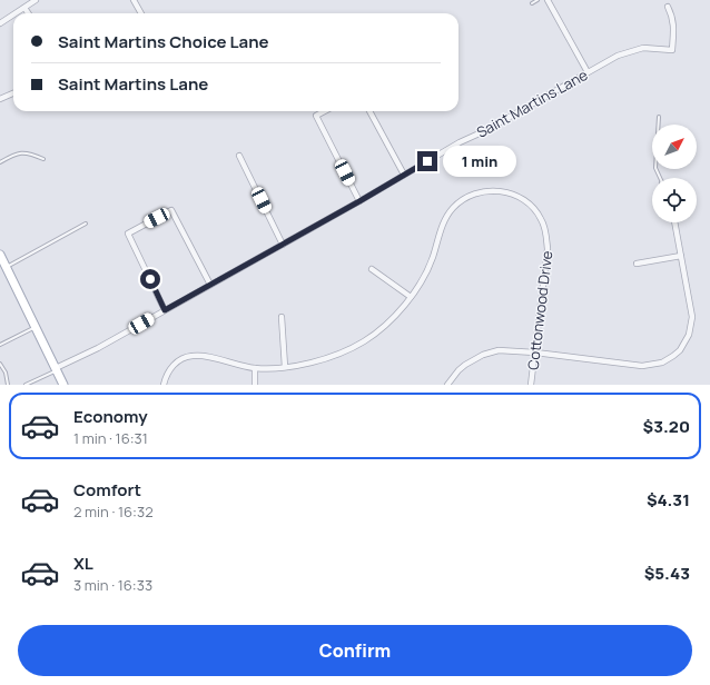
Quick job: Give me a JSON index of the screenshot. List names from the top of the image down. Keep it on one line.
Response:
{"streets":{"street":["Saint Martins Lane","Cottonwood Drive"]},"north":"top right","page":{"banner":["Saint Martins Choice Lane","Saint Martins Lane"],"bubble":"1 min","list":[{"name":"Economy","note":"1 min · 16:31","value":"$3.20"},{"name":"Comfort","note":"2 min · 16:32","value":"$4.31"},{"name":"XL","note":"3 min · 16:33","value":"$5.43"}],"buttons":"Confirm"}}
